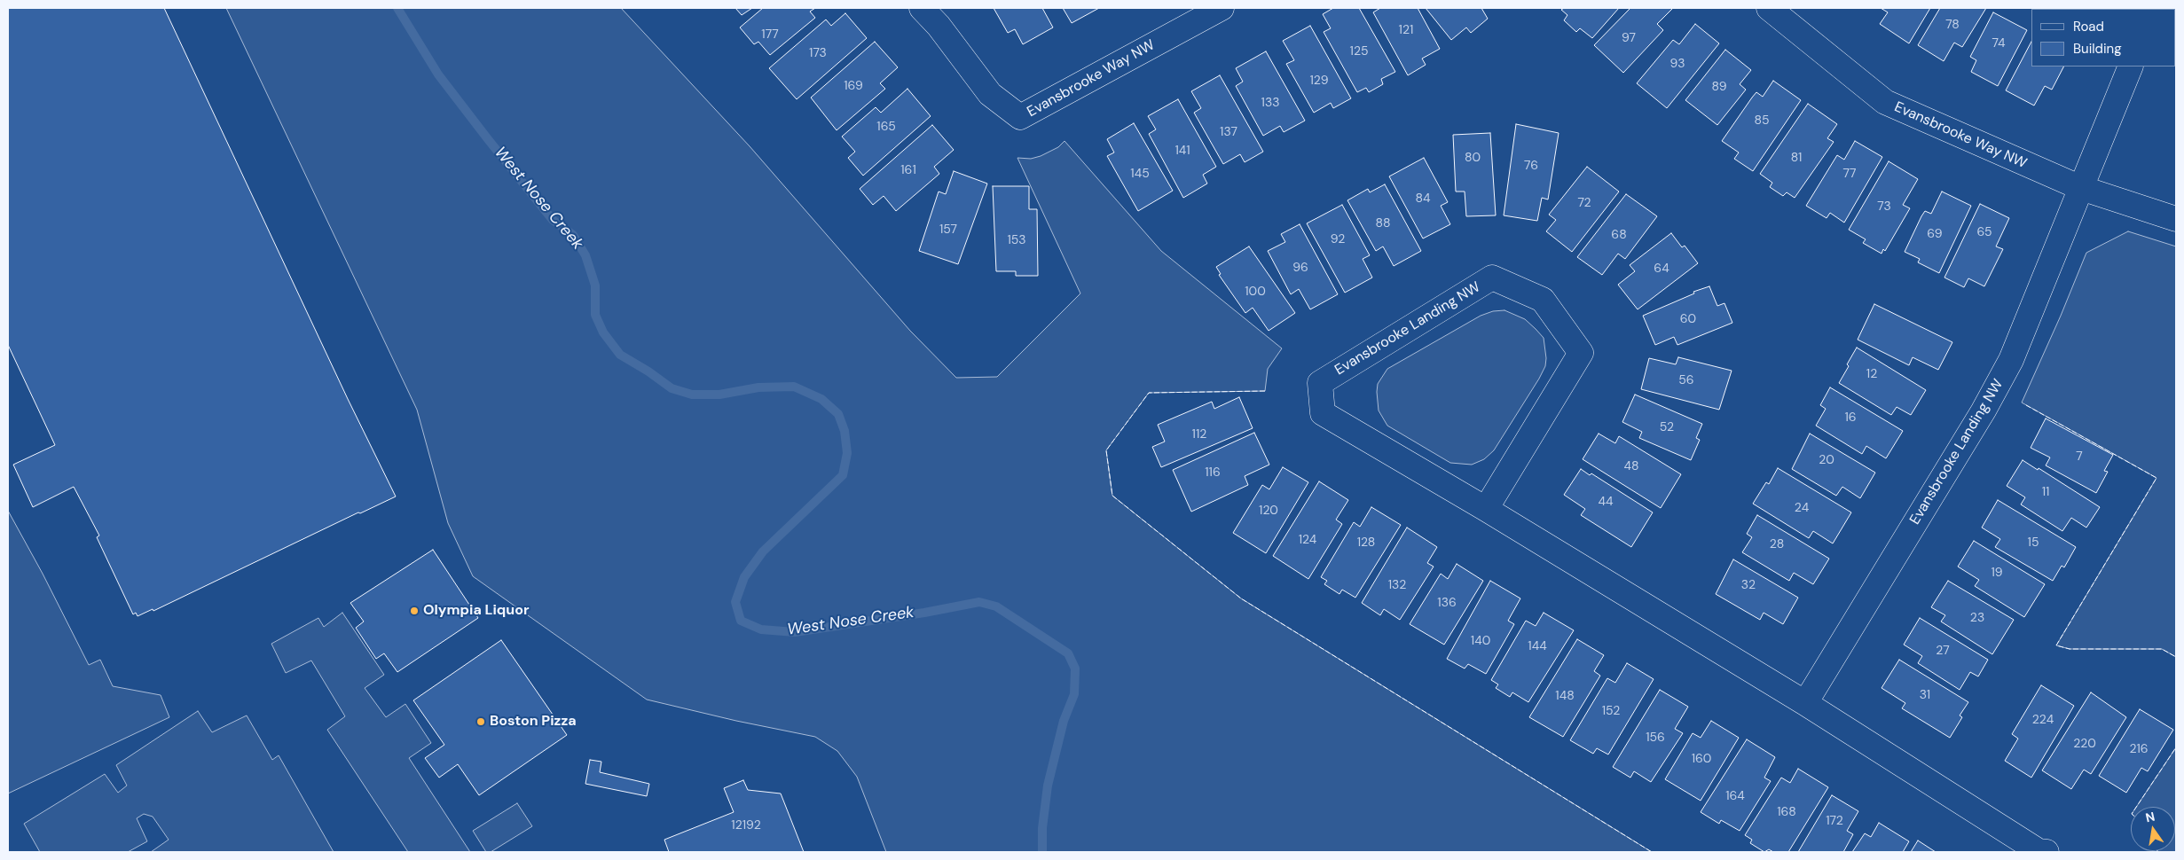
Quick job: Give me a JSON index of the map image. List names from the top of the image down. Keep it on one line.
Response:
{"streets":{"street":["Evansbrooke Way NW","Evansbrooke Landing NW"]},"crossings":[["Evansbrooke Way NW","Evansbrooke Landing NW"]],"water":["West Nose Creek"],"places":["Olympia Liquor","Boston Pizza"],"house_numbers":["78","121","177","97","74","125","173","93","129","169","89","133","85","165","137","141","80","81","76","161","145","77","84","72","73","88","157","65","69","68","92","153","96","64","100","60","12","56","16","52","112","7","20","48","116","11","44","24","120","124","128","15","28","19","132","32","136","23","140","144","27","31","148","152","224","156","220","216","160","164","168","172","12192"],"legend":["Road","Building"],"north":"top"}
